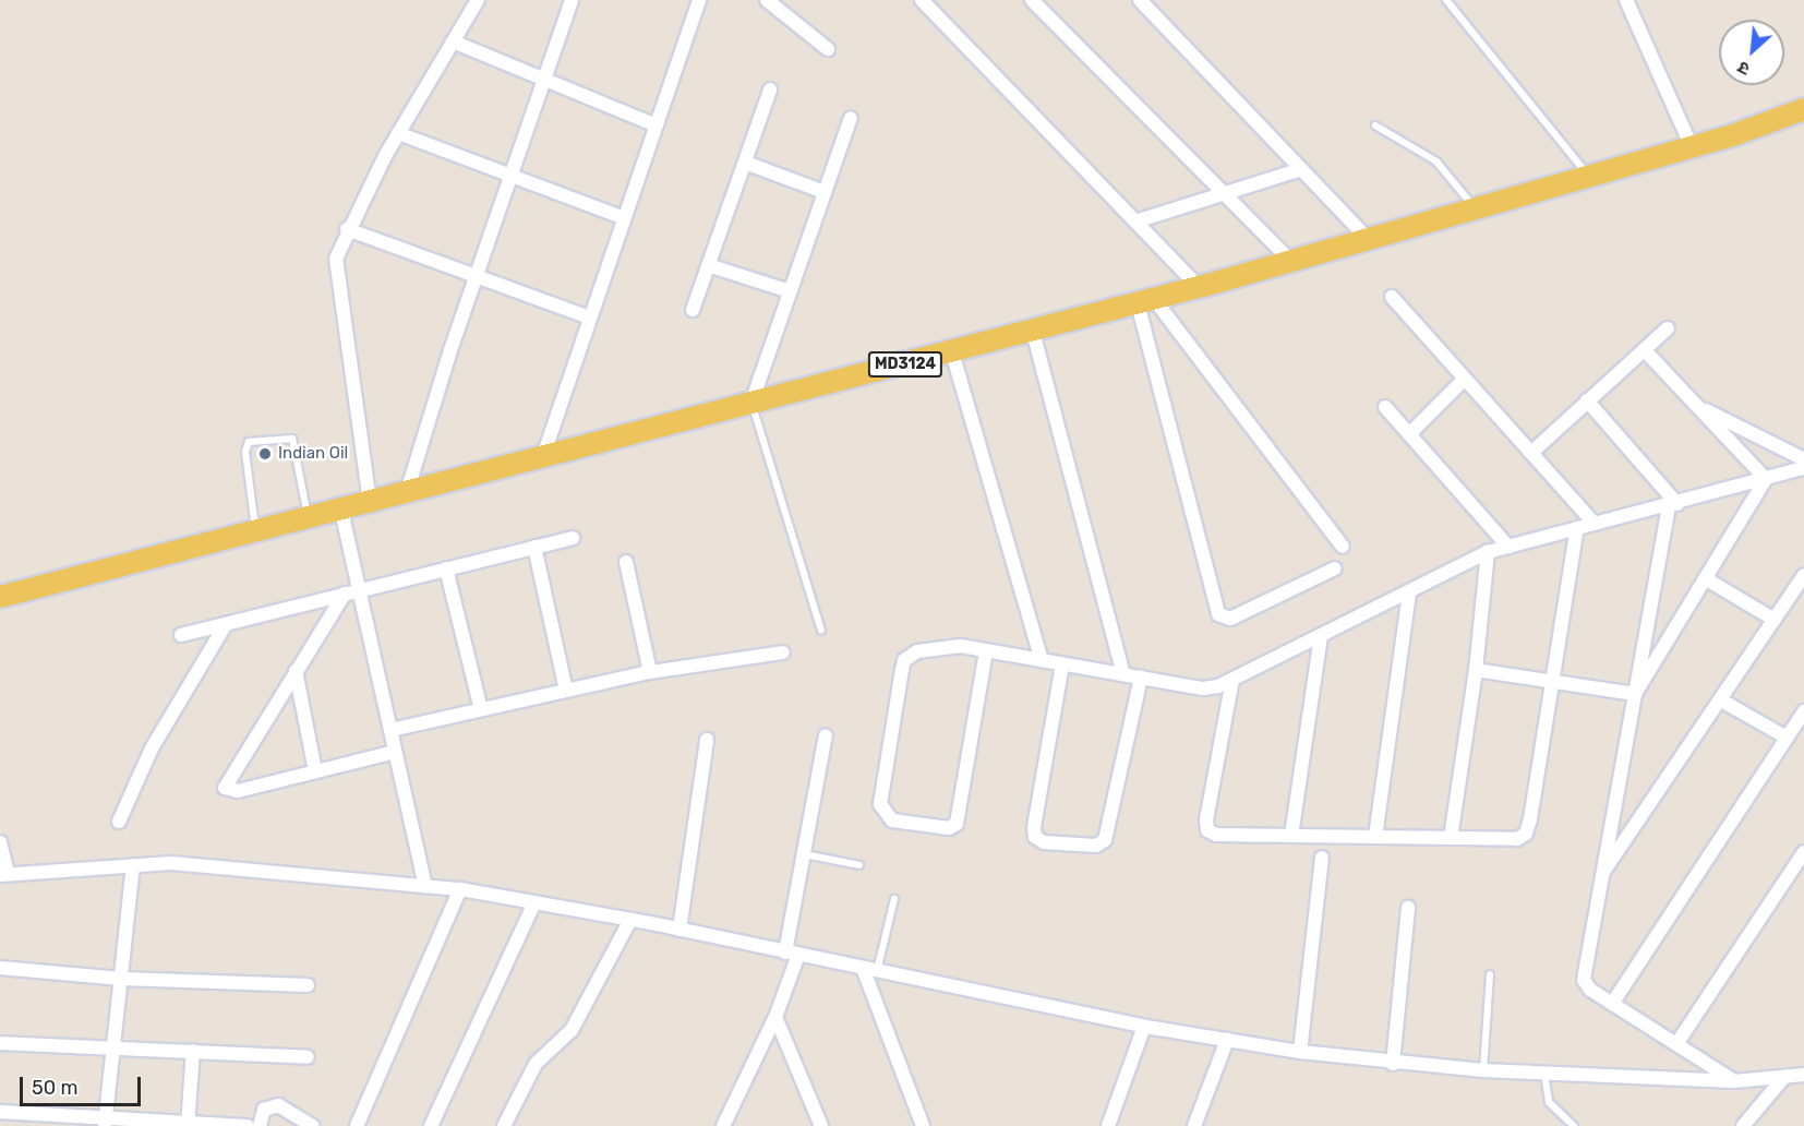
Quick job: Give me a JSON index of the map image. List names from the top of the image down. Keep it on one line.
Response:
{"streets":{"main road":["MD3124"]},"places":["Indian Oil"],"scale_bar":"50 m","north":"bottom left"}
